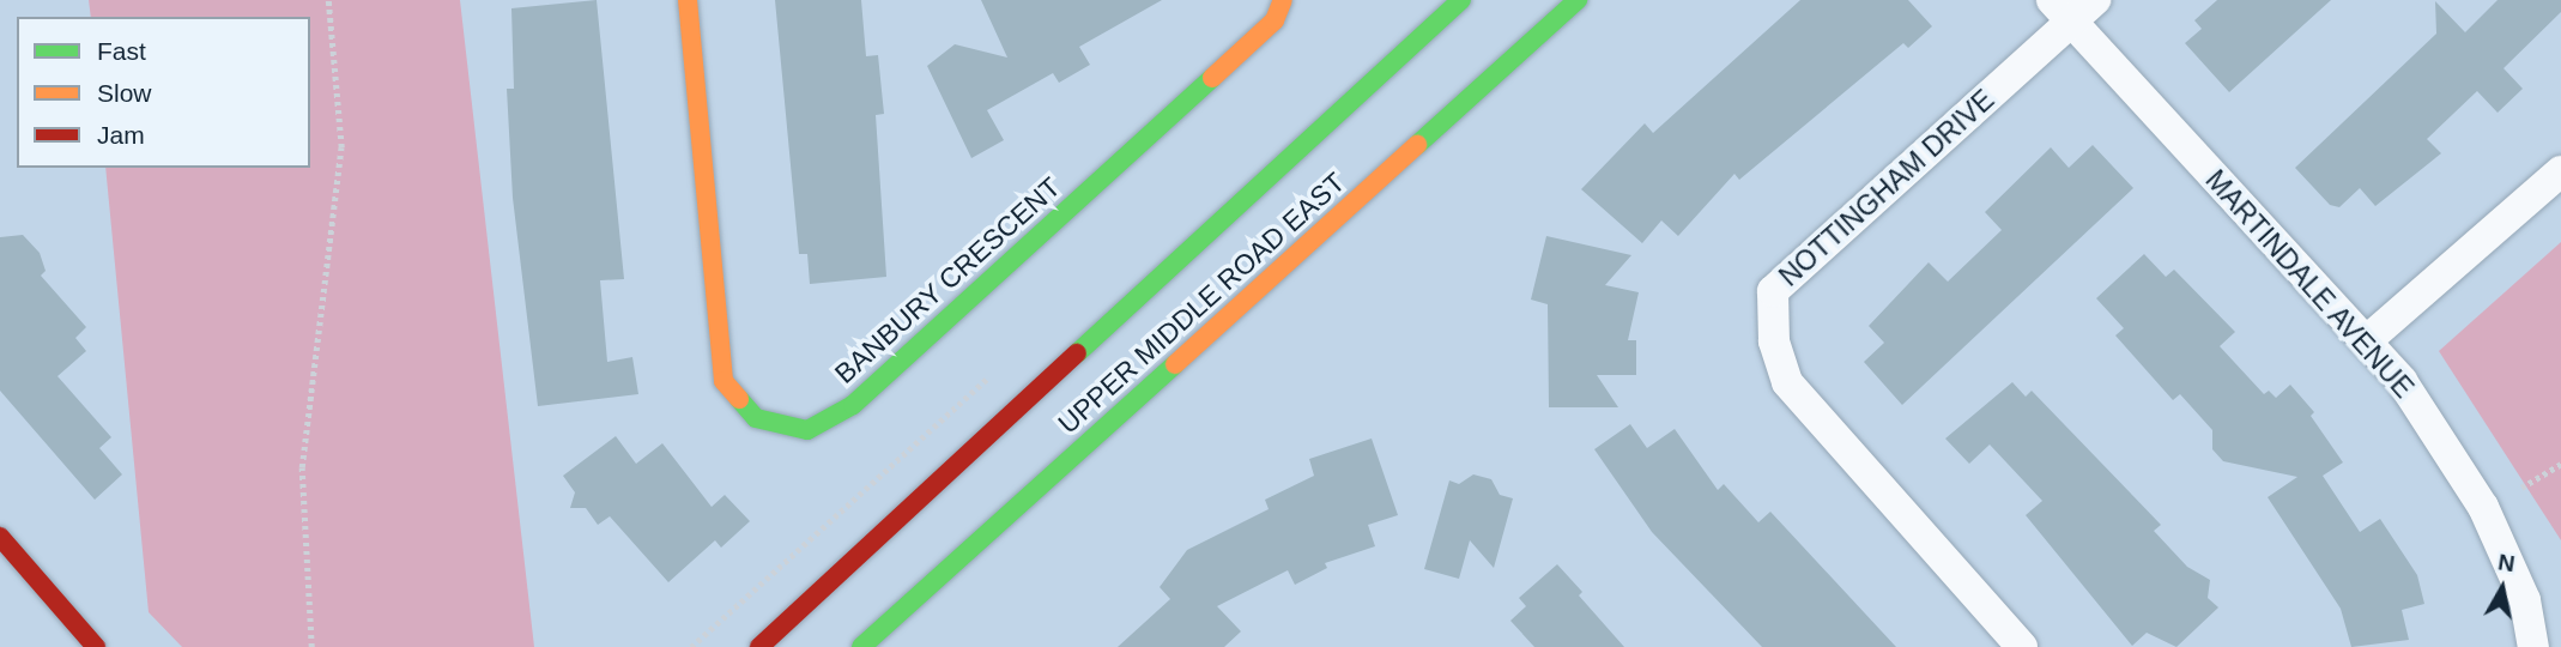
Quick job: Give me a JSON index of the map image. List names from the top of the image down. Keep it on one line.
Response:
{"streets":{"main road":["BANBURY CRESCENT","UPPER MIDDLE ROAD EAST"],"street":["NOTTINGHAM DRIVE","MARTINDALE AVENUE"]},"crossings":[["NOTTINGHAM DRIVE","MARTINDALE AVENUE"]],"legend":["Fast","Slow","Jam"],"north":"top"}
